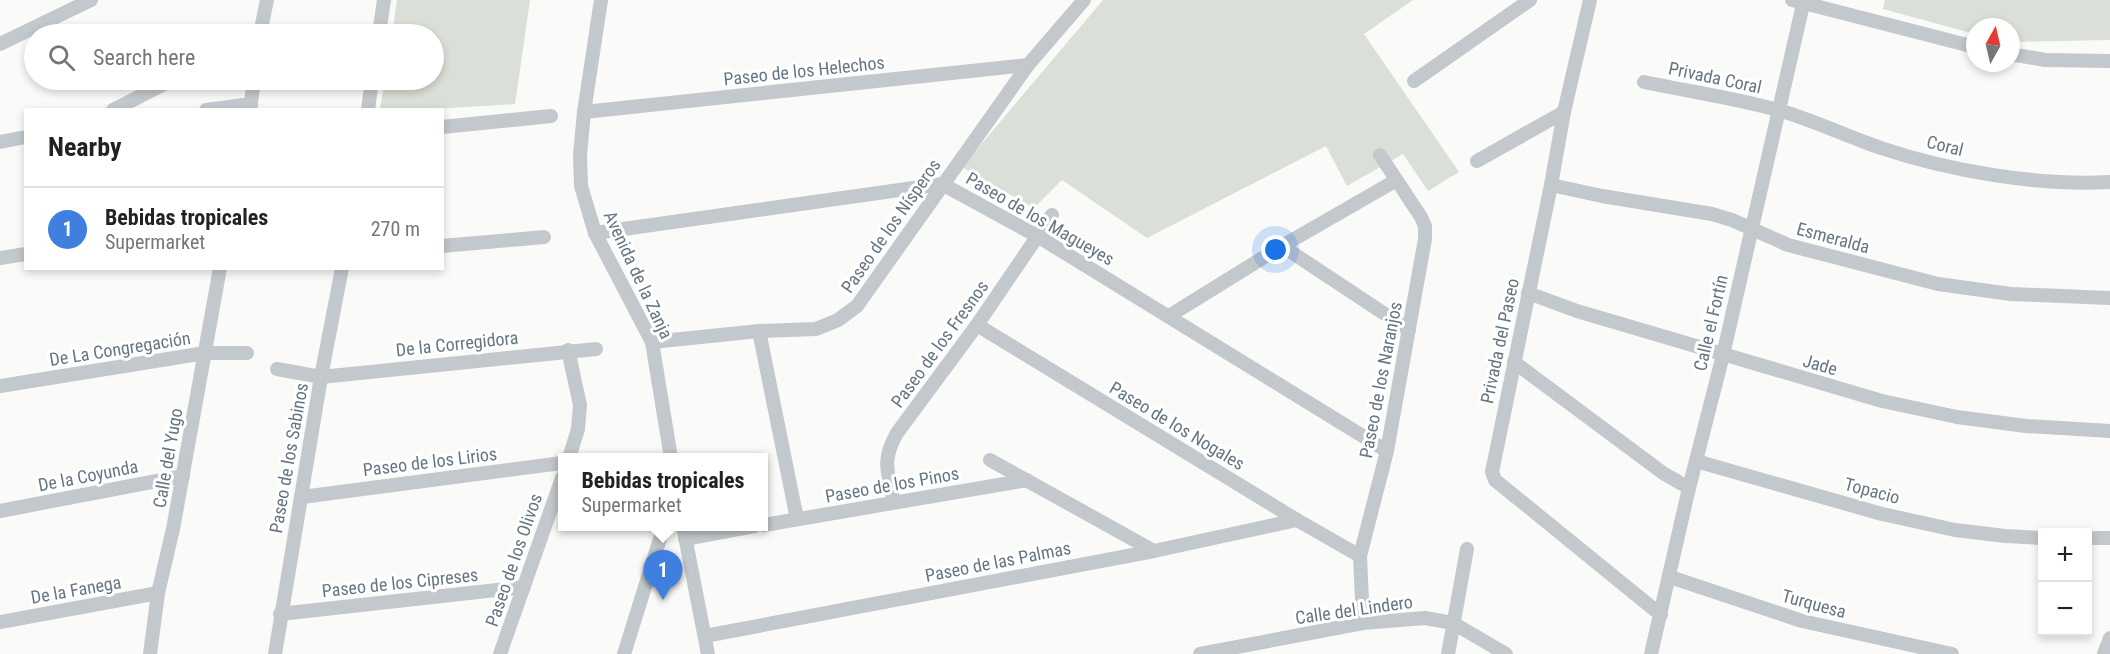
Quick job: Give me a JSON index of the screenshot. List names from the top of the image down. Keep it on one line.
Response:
{"streets":{"street":["Paseo de los Helechos","Privada Coral","Coral","Paseo de los Magueyes","Paseo de los Nísperos","Esmeralda","Avenida de la Zanja","Calle el Fortín","Privada del Paseo","De la Corregidora","Paseo de los Fresnos","De La Congregación","Jade","Paseo de los Naranjos","Paseo de los Nogales","Calle del Yugo","Paseo de los Sabinos","Paseo de los Lirios","De la Coyunda","Paseo de los Pinos","Topacio","Paseo de los Olivos","Paseo de las Palmas","Paseo de los Cipreses","De la Fanega","Turquesa","Calle del Lindero"]},"crossings":[["Paseo de los Helechos","Paseo de los Nísperos"],["Paseo de los Helechos","Avenida de la Zanja"],["Privada Coral","Coral"],["Privada Coral","Calle el Fortín"],["Coral","Calle el Fortín"],["Paseo de los Magueyes","Paseo de los Nísperos"],["Paseo de los Magueyes","Avenida de la Zanja"],["Paseo de los Magueyes","Paseo de los Fresnos"],["Paseo de los Magueyes","Paseo de los Naranjos"],["Paseo de los Nísperos","Avenida de la Zanja"],["Esmeralda","Calle el Fortín"],["Esmeralda","Privada del Paseo"],["Calle el Fortín","Privada del Paseo"],["Calle el Fortín","Jade"],["Calle el Fortín","Topacio"],["Calle el Fortín","Turquesa"],["Privada del Paseo","Jade"],["De la Corregidora","Paseo de los Sabinos"],["Paseo de los Fresnos","Paseo de los Nogales"],["Paseo de los Fresnos","Paseo de los Pinos"],["De La Congregación","Calle del Yugo"],["Paseo de los Naranjos","Paseo de los Nogales"],["Paseo de los Naranjos","Calle del Lindero"],["Paseo de los Nogales","Paseo de las Palmas"],["Calle del Yugo","De la Coyunda"],["Calle del Yugo","De la Fanega"],["Paseo de los Sabinos","Paseo de los Lirios"],["Paseo de los Sabinos","Paseo de los Cipreses"],["Paseo de los Olivos","Paseo de los Cipreses"]],"north":"top","page":{"search":"Search here","heading":"Nearby","list":[{"mark":"1","name":"Bebidas tropicales","note":"Supermarket","value":"270 m"}],"popup":["Bebidas tropicales","Supermarket"],"map_buttons":["+","−"],"pins":"1"}}
